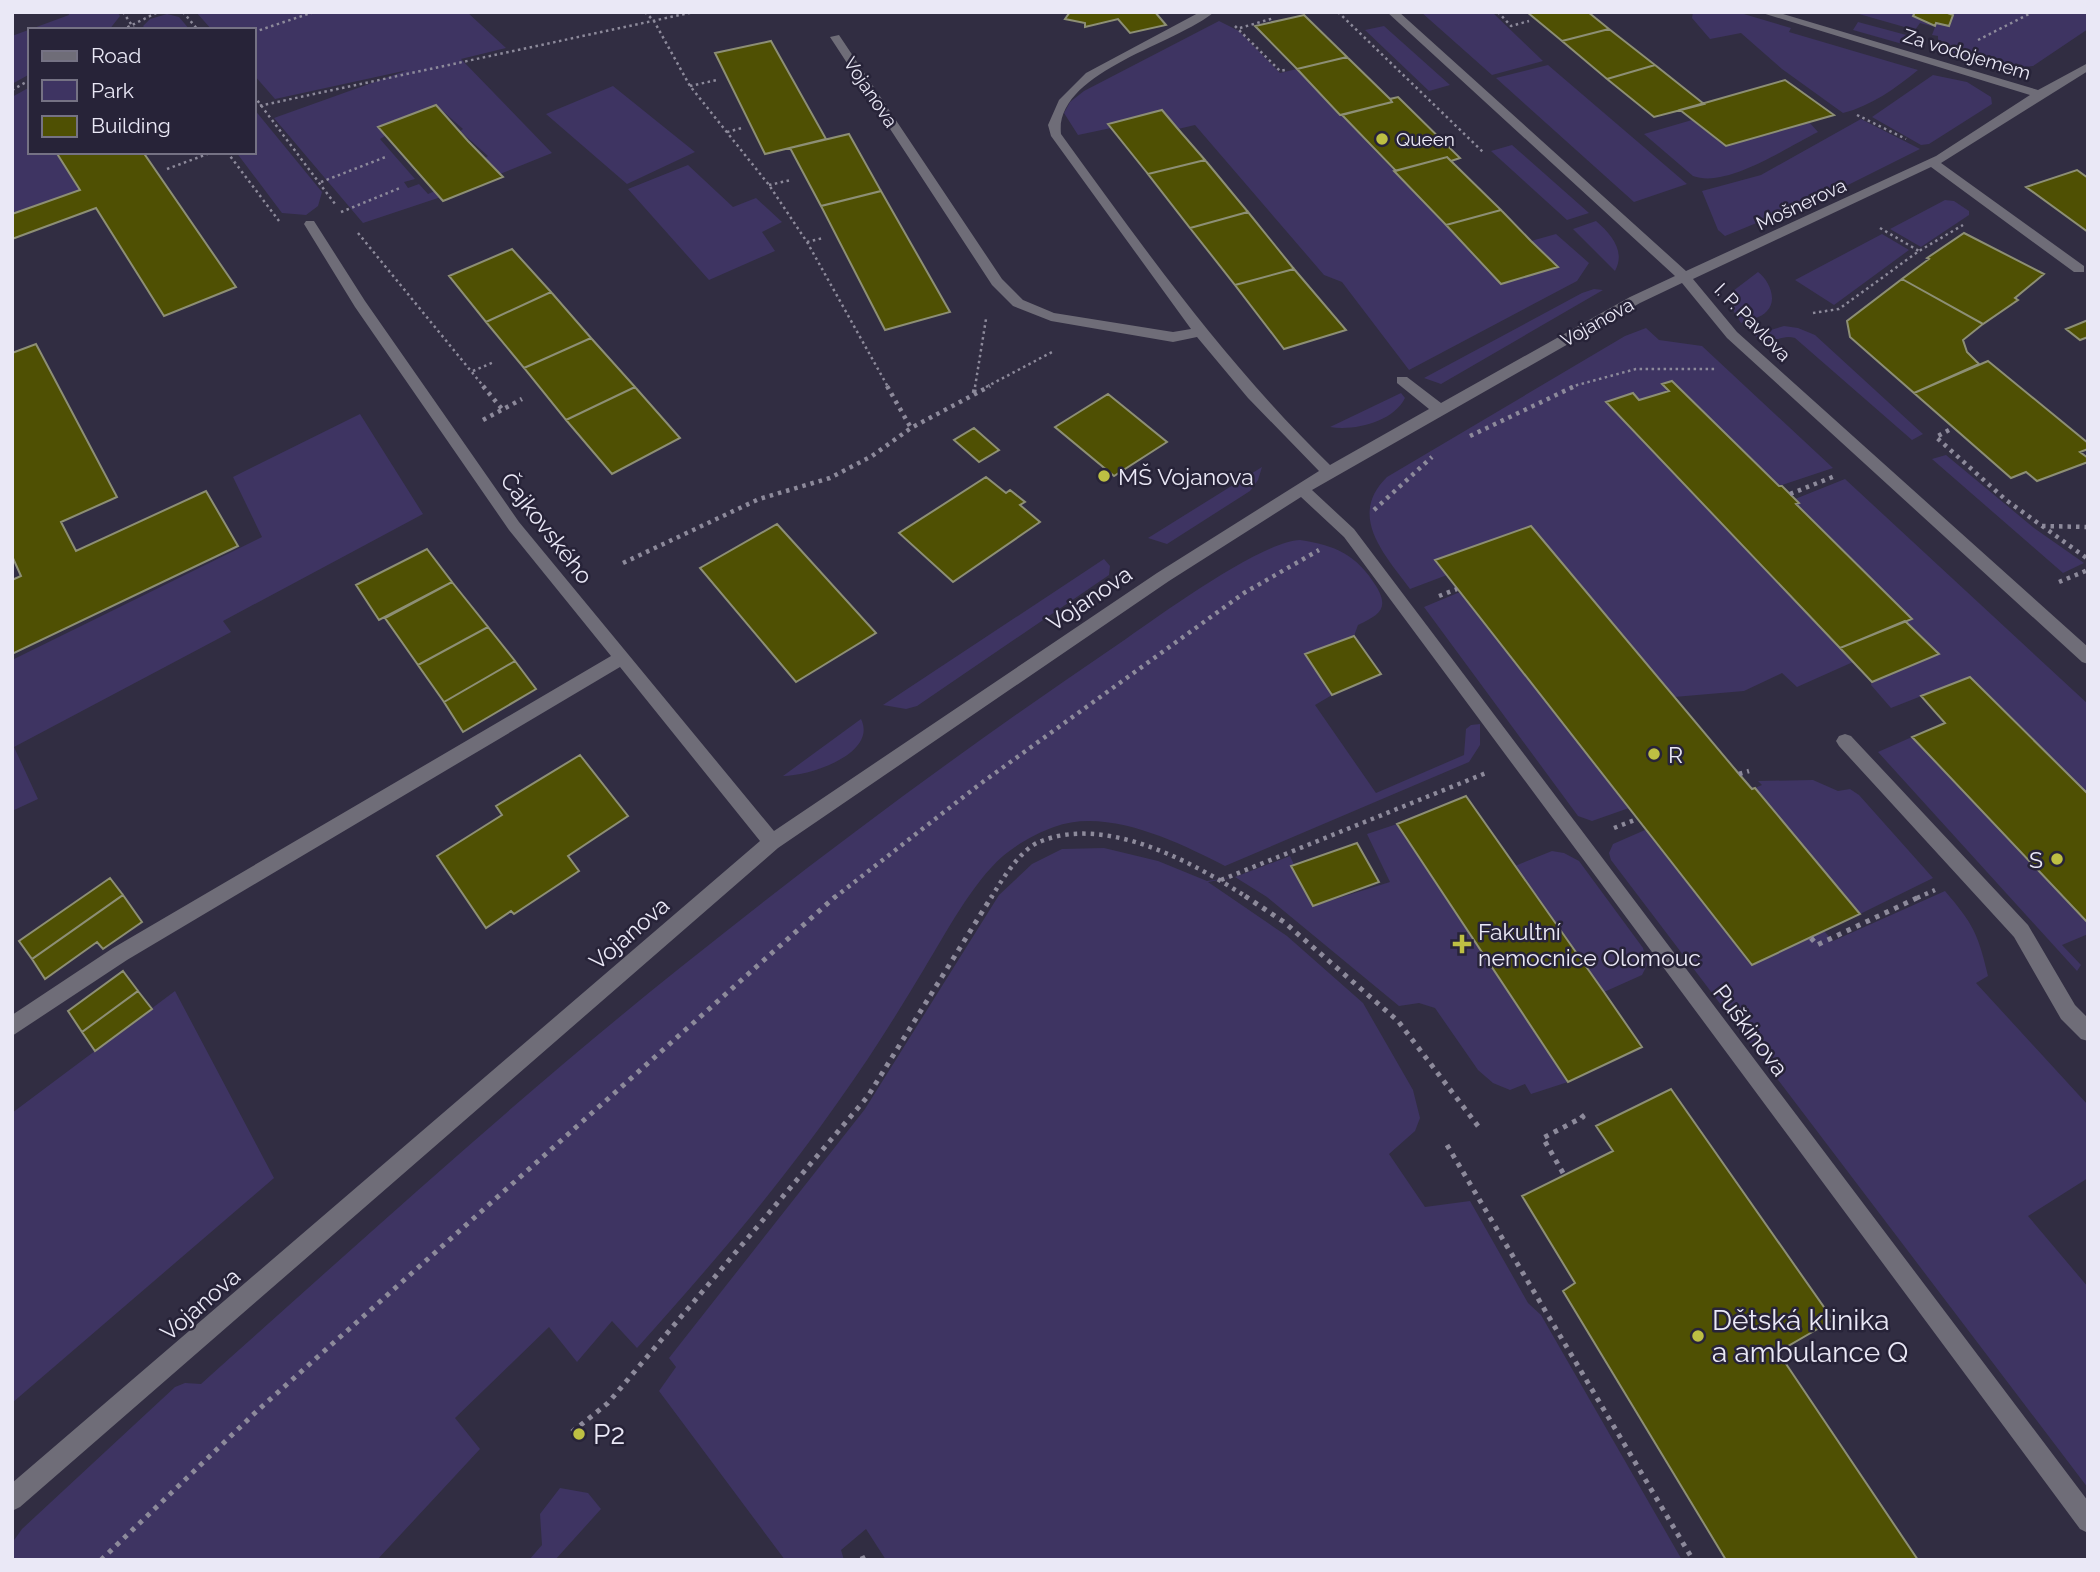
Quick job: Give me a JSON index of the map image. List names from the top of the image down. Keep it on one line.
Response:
{"streets":{"street":["Za vodojemem","Vojanova","Mošnerova","I. P. Pavlova","Čajkovského","Puškinova"]},"crossings":[["Za vodojemem","Mošnerova"],["Vojanova","Mošnerova"],["Vojanova","I. P. Pavlova"],["Vojanova","Čajkovského"],["Vojanova","Puškinova"],["Mošnerova","I. P. Pavlova"]],"places":{"other":["Queen","MŠ Vojanova","R","S","Dětská klinika a ambulance Q","P2"],"health":["Fakultní nemocnice Olomouc"]},"legend":["Road","Park","Building"]}
